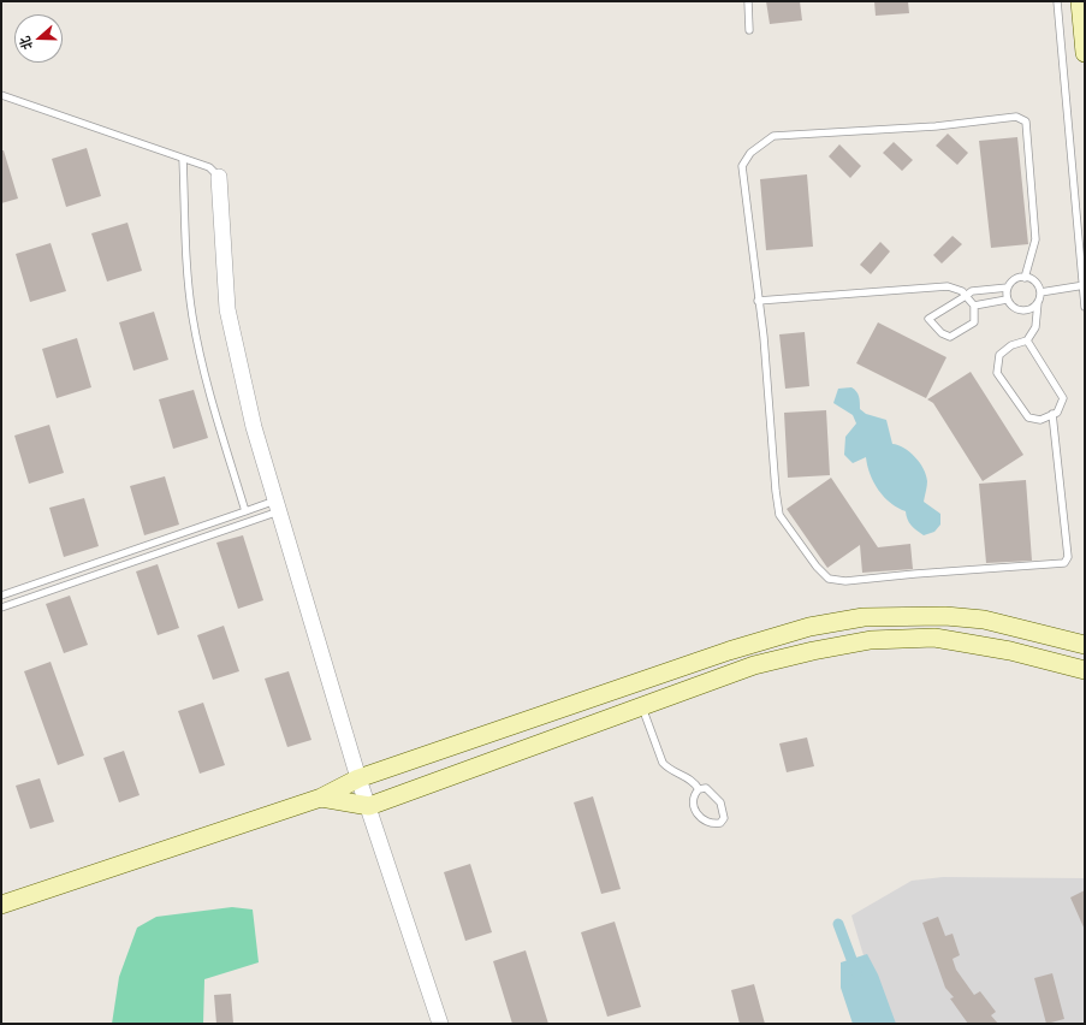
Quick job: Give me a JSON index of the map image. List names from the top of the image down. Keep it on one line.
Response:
{"north":"left"}
